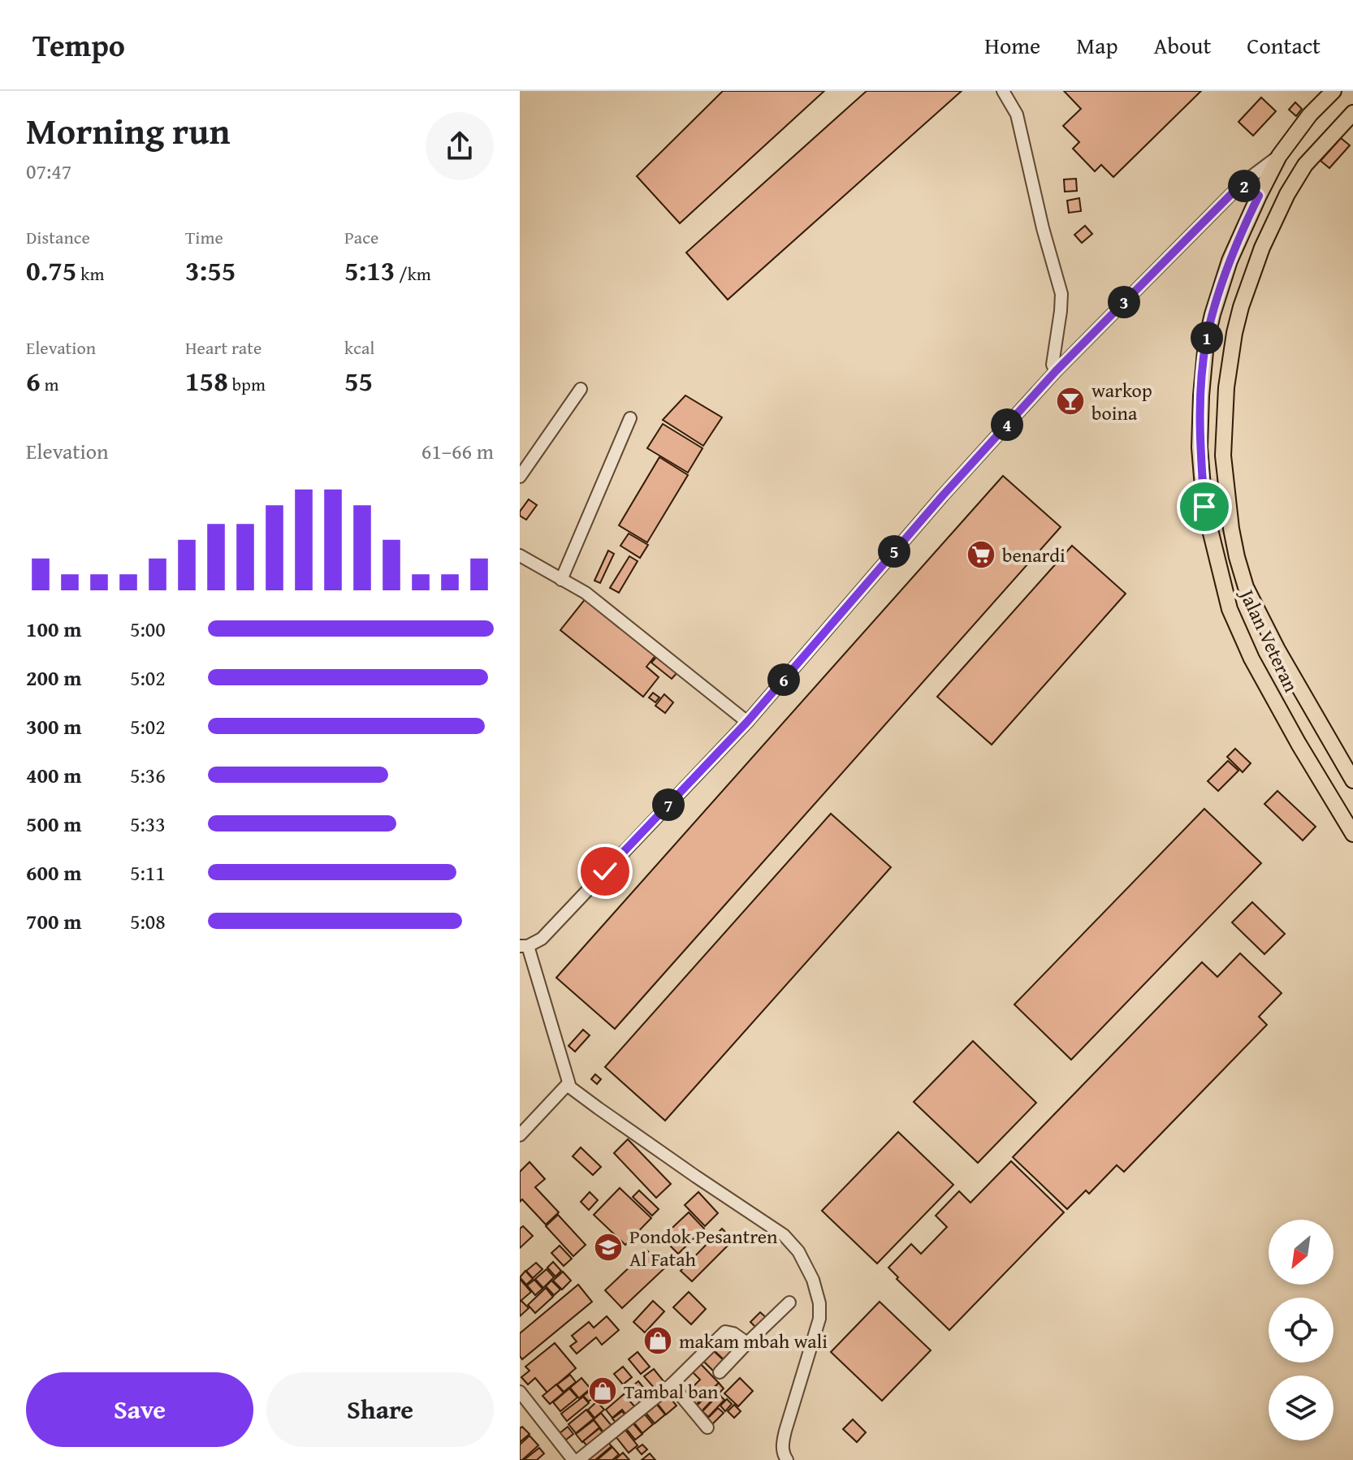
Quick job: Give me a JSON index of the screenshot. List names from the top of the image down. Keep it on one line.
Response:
{"streets":{"main road":["Jalan Veteran"]},"places":{"bar":["warkop boina"],"supermarket":["benardi"],"school or university":["Pondok Pesantren Al Fatah"],"shop":["makam mbah wali","Tambal ban"]},"north":"bottom left","page":{"header":"Tempo","nav":["Home","Map","About","Contact"],"heading":["Morning run","07:47"],"pins":["2","3","1","4","5","6","7"],"stats":[["Distance","0.75 km"],["Time","3:55"],["Pace","5:13 /km"],["Elevation","6 m"],["Heart rate","158 bpm"],["kcal","55"]],"chart":["Elevation","61–66 m"],"list":[{"name":"100 m","note":"5:00"},{"name":"200 m","note":"5:02"},{"name":"300 m","note":"5:02"},{"name":"400 m","note":"5:36"},{"name":"500 m","note":"5:33"},{"name":"600 m","note":"5:11"},{"name":"700 m","note":"5:08"}],"buttons":["Save","Share"]}}
